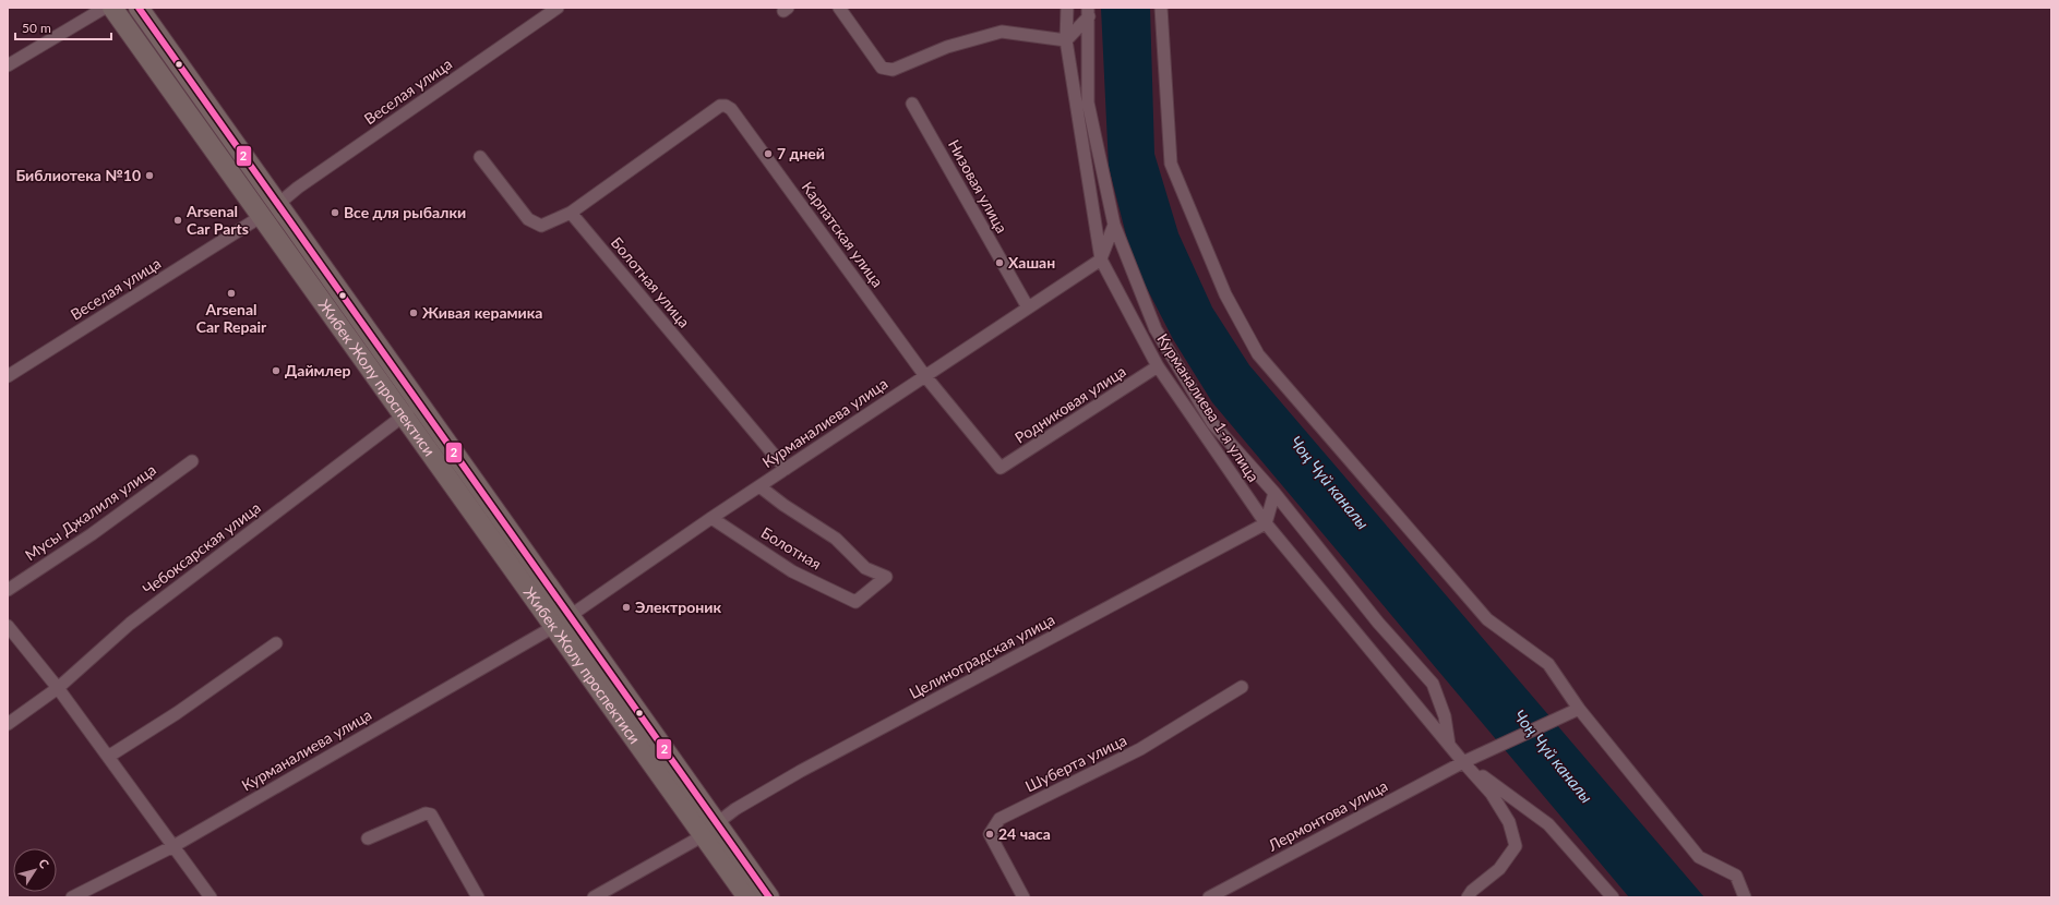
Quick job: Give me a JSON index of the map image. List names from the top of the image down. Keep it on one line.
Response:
{"streets":{"main road":["Жибек Жолу проспектиси"],"street":["Веселая улица","Низовая улица","Карпатская улица","Болотная улица","Родниковая улица","Курманалиева 1-я улица","Курманалиева улица","Мусы Джалиля улица","Чебоксарская улица","Болотная","Целиноградская улица","Шуберта улица","Лермонтова улица"]},"crossings":[["Веселая улица","Жибек Жолу проспектиси"],["Низовая улица","Курманалиева улица"],["Карпатская улица","Болотная улица"],["Карпатская улица","Родниковая улица"],["Карпатская улица","Курманалиева улица"],["Болотная улица","Курманалиева улица"],["Жибек Жолу проспектиси","Курманалиева улица"],["Жибек Жолу проспектиси","Чебоксарская улица"],["Жибек Жолу проспектиси","Целиноградская улица"],["Родниковая улица","Курманалиева 1-я улица"],["Курманалиева 1-я улица","Курманалиева улица"],["Курманалиева 1-я улица","Целиноградская улица"],["Курманалиева 1-я улица","Лермонтова улица"],["Курманалиева улица","Болотная"]],"water":["Чоң Чүй каналы"],"places":["7 дней","Библиотека №10","Все для рыбалки","Arsenal Car Parts","Хашан","Arsenal Car Repair","Живая керамика","Даймлер","Электроник","24 часа"],"lines":["transit line 2"],"scale_bar":"50 m","north":"top right"}
